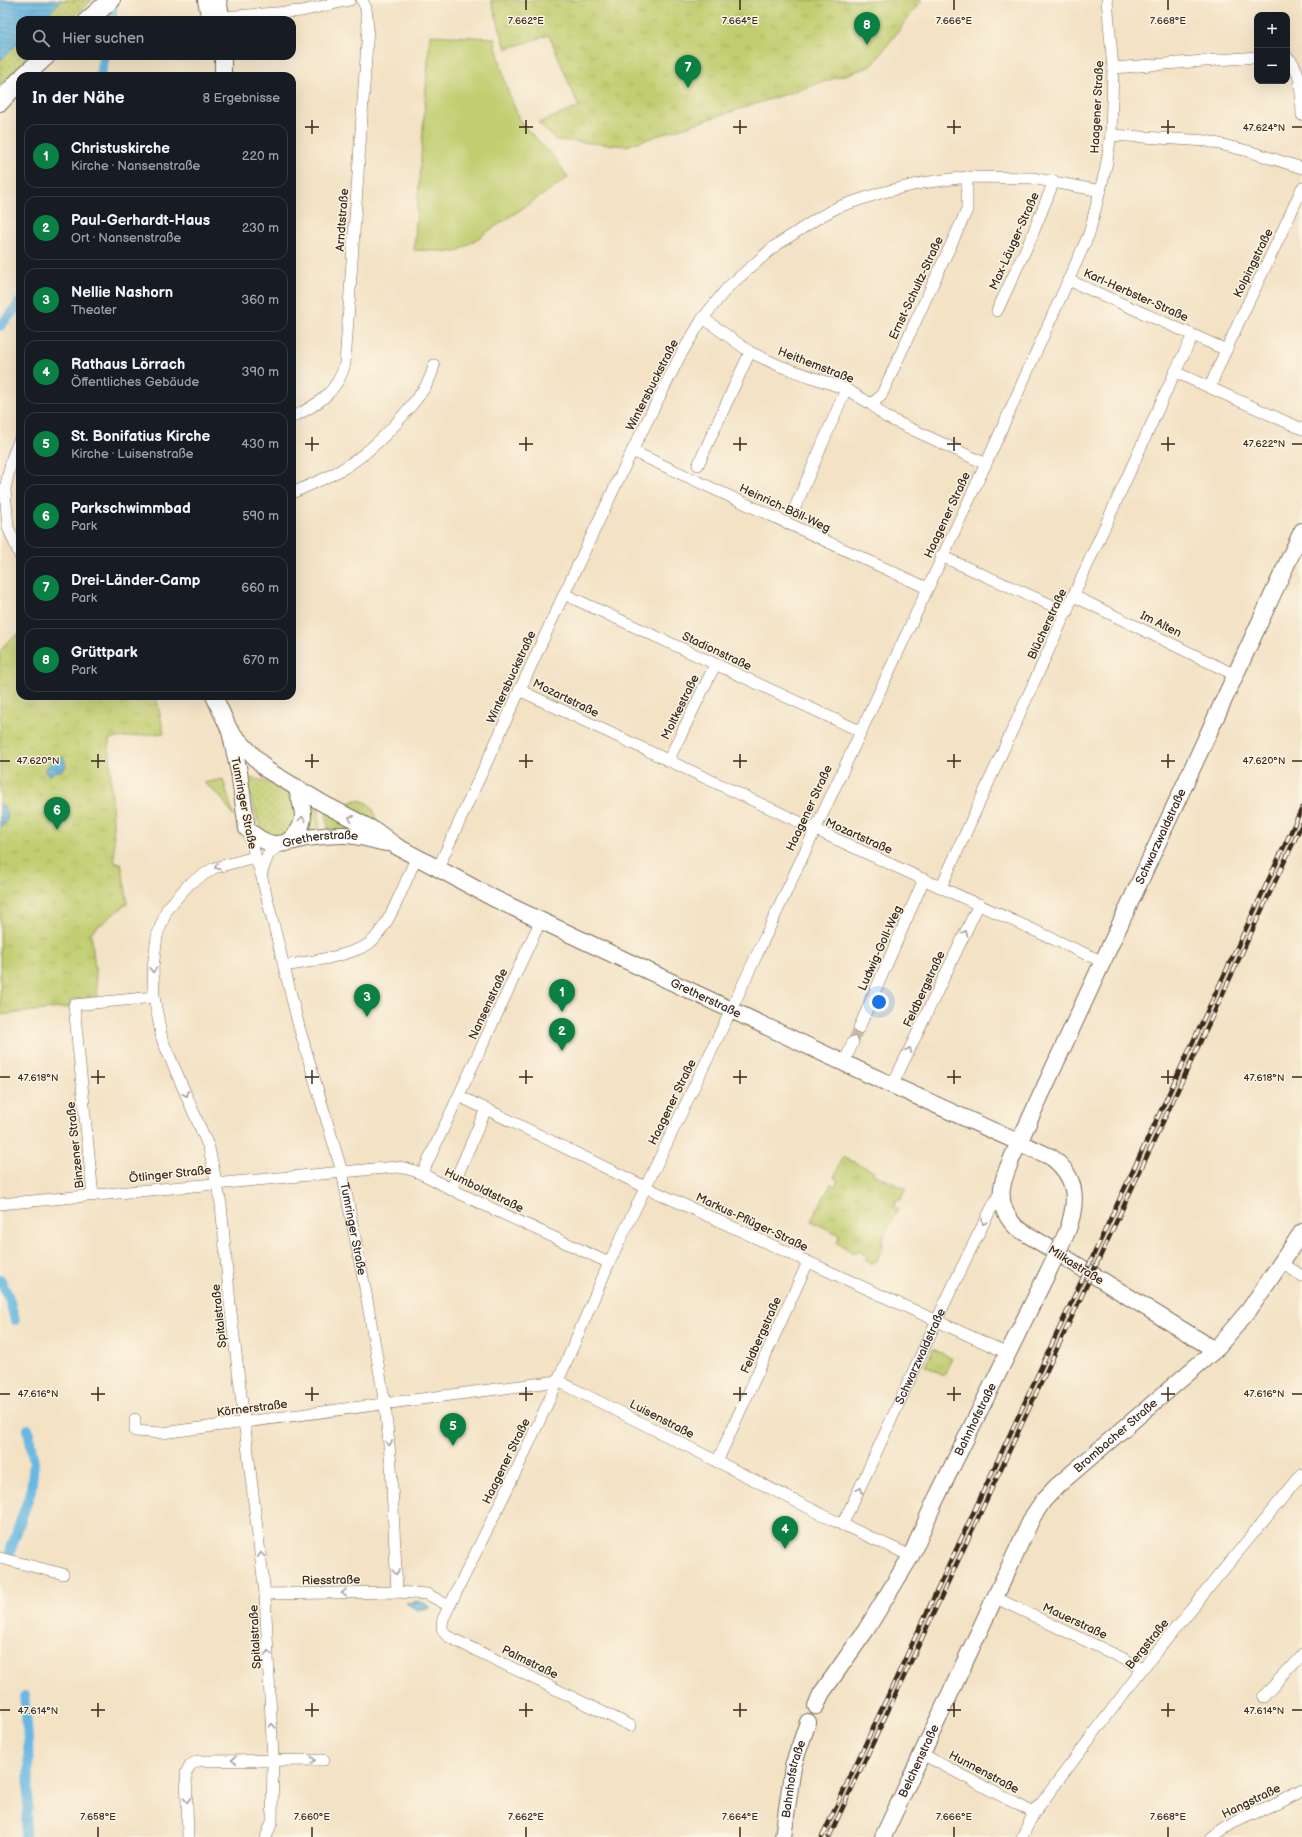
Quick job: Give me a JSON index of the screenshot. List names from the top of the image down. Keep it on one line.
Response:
{"streets":{"main road":["Tumringer Straße","Schwarzwaldstraße","Gretherstraße","Milkastraße","Bahnhofstraße","Brombacher Straße","Belchenstraße"],"street":["Haagener Straße","Arndtstraße","Max-Läuger-Straße","Kolpingstraße","Ernst-Schultz-Straße","Karl-Herbster-Straße","Heithemstraße","Wintersbuckstraße","Heinrich-Böll-Weg","Blücherstraße","Im Alten","Stadionstraße","Mozartstraße","Moltkestraße","Ludwig-Goll-Weg","Feldbergstraße","Nansenstraße","Binzener Straße","Ötlinger Straße","Humboldtstraße","Markus-Pflüger-Straße","Spitalstraße","Körnerstraße","Luisenstraße","Riesstraße","Mauerstraße","Bergstraße","Palmstraße","Hunnenstraße","Hangstraße"]},"crossings":[["Haagener Straße","Karl-Herbster-Straße"],["Haagener Straße","Heithemstraße"],["Haagener Straße","Wintersbuckstraße"],["Haagener Straße","Heinrich-Böll-Weg"],["Haagener Straße","Stadionstraße"],["Haagener Straße","Mozartstraße"],["Haagener Straße","Gretherstraße"],["Haagener Straße","Humboldtstraße"],["Haagener Straße","Markus-Pflüger-Straße"],["Haagener Straße","Luisenstraße"],["Haagener Straße","Riesstraße"],["Haagener Straße","Palmstraße"],["Max-Läuger-Straße","Wintersbuckstraße"],["Kolpingstraße","Karl-Herbster-Straße"],["Ernst-Schultz-Straße","Heithemstraße"],["Ernst-Schultz-Straße","Wintersbuckstraße"],["Karl-Herbster-Straße","Blücherstraße"],["Heithemstraße","Wintersbuckstraße"],["Wintersbuckstraße","Heinrich-Böll-Weg"],["Wintersbuckstraße","Stadionstraße"],["Wintersbuckstraße","Mozartstraße"],["Wintersbuckstraße","Gretherstraße"],["Blücherstraße","Im Alten"],["Blücherstraße","Mozartstraße"],["Im Alten","Schwarzwaldstraße"],["Stadionstraße","Moltkestraße"],["Mozartstraße","Moltkestraße"],["Mozartstraße","Schwarzwaldstraße"],["Mozartstraße","Ludwig-Goll-Weg"],["Mozartstraße","Feldbergstraße"],["Tumringer Straße","Gretherstraße"],["Tumringer Straße","Ötlinger Straße"],["Tumringer Straße","Humboldtstraße"],["Tumringer Straße","Spitalstraße"],["Tumringer Straße","Körnerstraße"],["Tumringer Straße","Riesstraße"],["Schwarzwaldstraße","Gretherstraße"],["Schwarzwaldstraße","Markus-Pflüger-Straße"],["Schwarzwaldstraße","Milkastraße"],["Schwarzwaldstraße","Luisenstraße"],["Schwarzwaldstraße","Bahnhofstraße"],["Gretherstraße","Feldbergstraße"],["Gretherstraße","Nansenstraße"],["Gretherstraße","Milkastraße"],["Gretherstraße","Bahnhofstraße"],["Feldbergstraße","Markus-Pflüger-Straße"],["Feldbergstraße","Luisenstraße"],["Nansenstraße","Humboldtstraße"],["Binzener Straße","Ötlinger Straße"],["Binzener Straße","Spitalstraße"],["Ötlinger Straße","Humboldtstraße"],["Ötlinger Straße","Spitalstraße"],["Markus-Pflüger-Straße","Bahnhofstraße"],["Milkastraße","Bahnhofstraße"],["Milkastraße","Brombacher Straße"],["Spitalstraße","Körnerstraße"],["Spitalstraße","Riesstraße"],["Luisenstraße","Bahnhofstraße"],["Brombacher Straße","Mauerstraße"],["Brombacher Straße","Belchenstraße"],["Riesstraße","Palmstraße"],["Mauerstraße","Bergstraße"],["Mauerstraße","Belchenstraße"],["Bergstraße","Hunnenstraße"],["Belchenstraße","Hunnenstraße"]],"one_way":["Feldbergstraße","Riesstraße"],"page":{"map_buttons":["+","−"],"pins":["8","7","6","1","3","2","5","4"],"search":"Hier suchen","heading":["In der Nähe","8 Ergebnisse"],"list":[{"mark":"1","name":"Christuskirche","note":"Kirche · Nansenstraße","value":"220 m"},{"mark":"2","name":"Paul-Gerhardt-Haus","note":"Ort · Nansenstraße","value":"230 m"},{"mark":"3","name":"Nellie Nashorn","note":"Theater","value":"360 m"},{"mark":"4","name":"Rathaus Lörrach","note":"Öffentliches Gebäude","value":"390 m"},{"mark":"5","name":"St. Bonifatius Kirche","note":"Kirche · Luisenstraße","value":"430 m"},{"mark":"6","name":"Parkschwimmbad","note":"Park","value":"590 m"},{"mark":"7","name":"Drei-Länder-Camp","note":"Park","value":"660 m"},{"mark":"8","name":"Grüttpark","note":"Park","value":"670 m"}]},"coordinates":["7.662°E","7.664°E","7.666°E","7.668°E","47.624°N","47.622°N","47.620°N","47.618°N","47.616°N","47.614°N","7.658°E","7.660°E"]}
